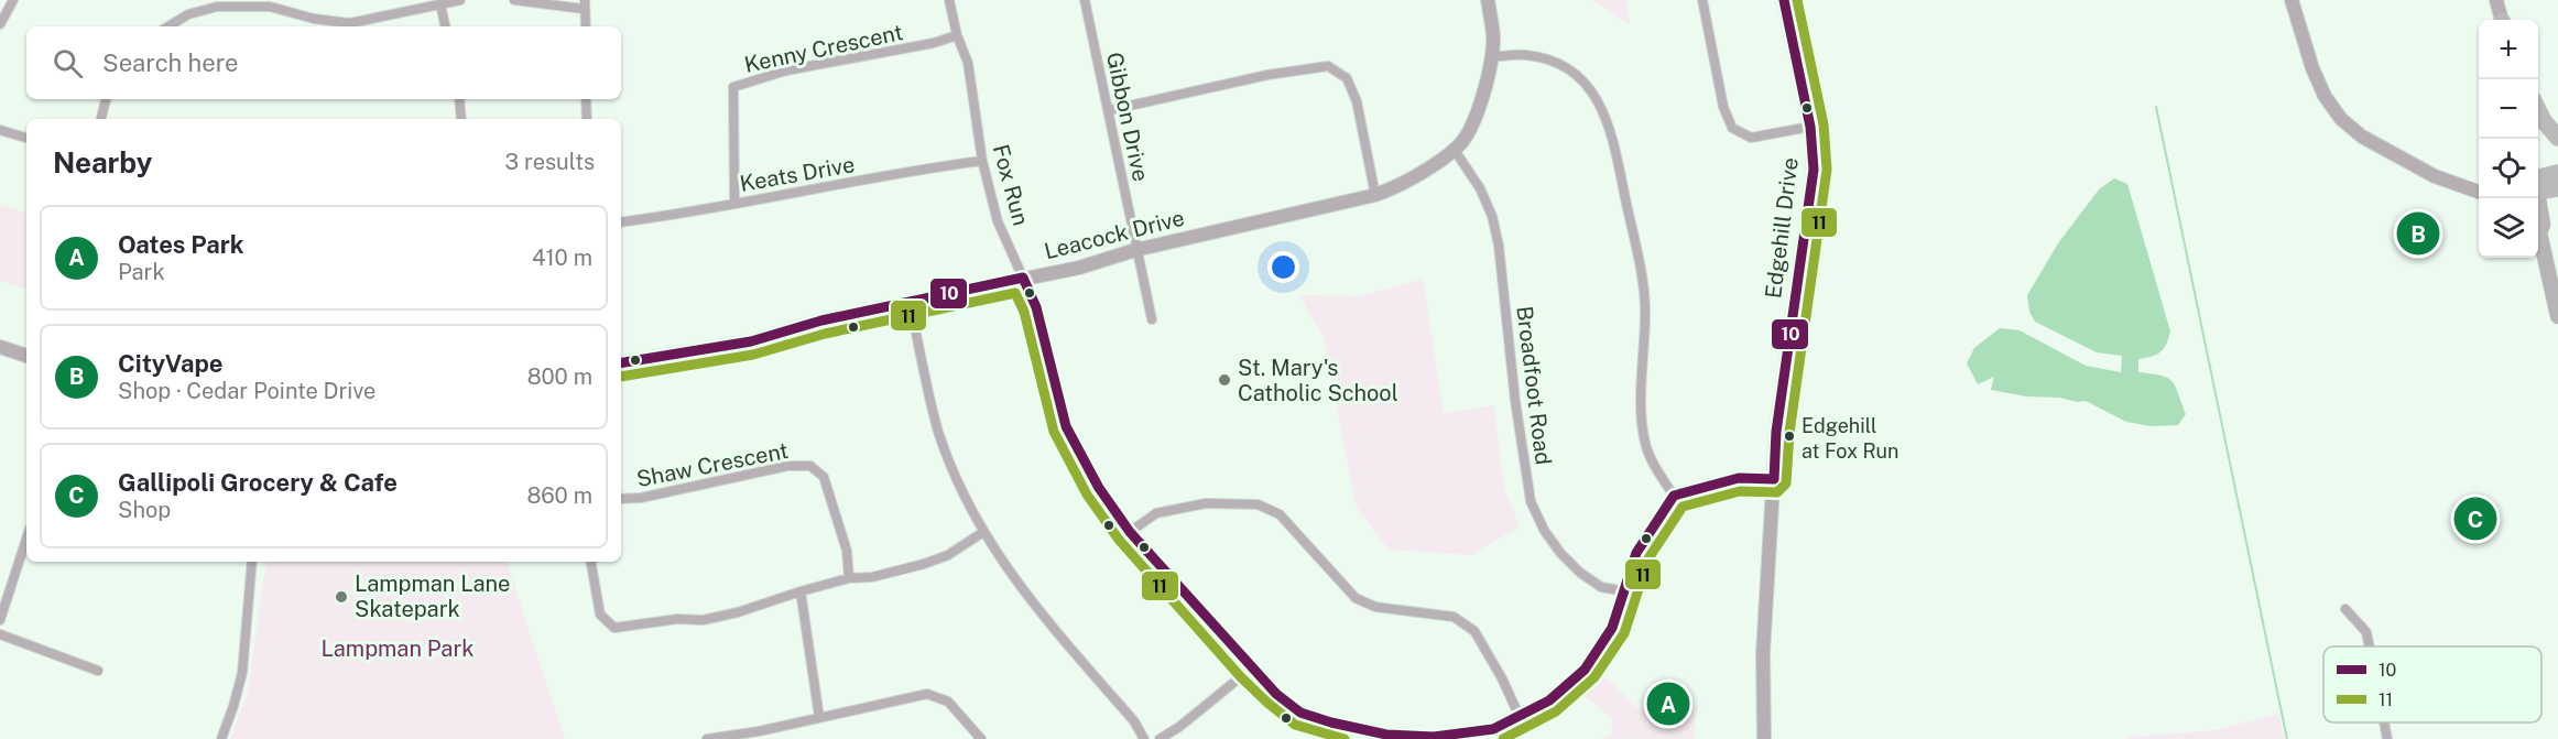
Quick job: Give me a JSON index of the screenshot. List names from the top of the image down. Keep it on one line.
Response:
{"streets":{"street":["Kenny Crescent","Gibbon Drive","Keats Drive","Fox Run","Edgehill Drive","Leacock Drive","Broadfoot Road","Shaw Crescent"]},"crossings":[["Kenny Crescent","Keats Drive"],["Kenny Crescent","Fox Run"],["Gibbon Drive","Leacock Drive"],["Keats Drive","Fox Run"],["Fox Run","Leacock Drive"],["Fox Run","Broadfoot Road"],["Leacock Drive","Broadfoot Road"]],"parks":["Lampman Park"],"places":["St. Mary's Catholic School","Edgehill at Fox Run","Lampman Lane Skatepark"],"lines":["transit line 10","transit line 11"],"legend":["10","11"],"page":{"map_buttons":["+","−"],"search":"Search here","heading":["Nearby","3 results"],"list":[{"mark":"A","name":"Oates Park","note":"Park","value":"410 m"},{"mark":"B","name":"CityVape","note":"Shop · Cedar Pointe Drive","value":"800 m"},{"mark":"C","name":"Gallipoli Grocery & Cafe","note":"Shop","value":"860 m"}],"pins":["B","C","A"]}}
